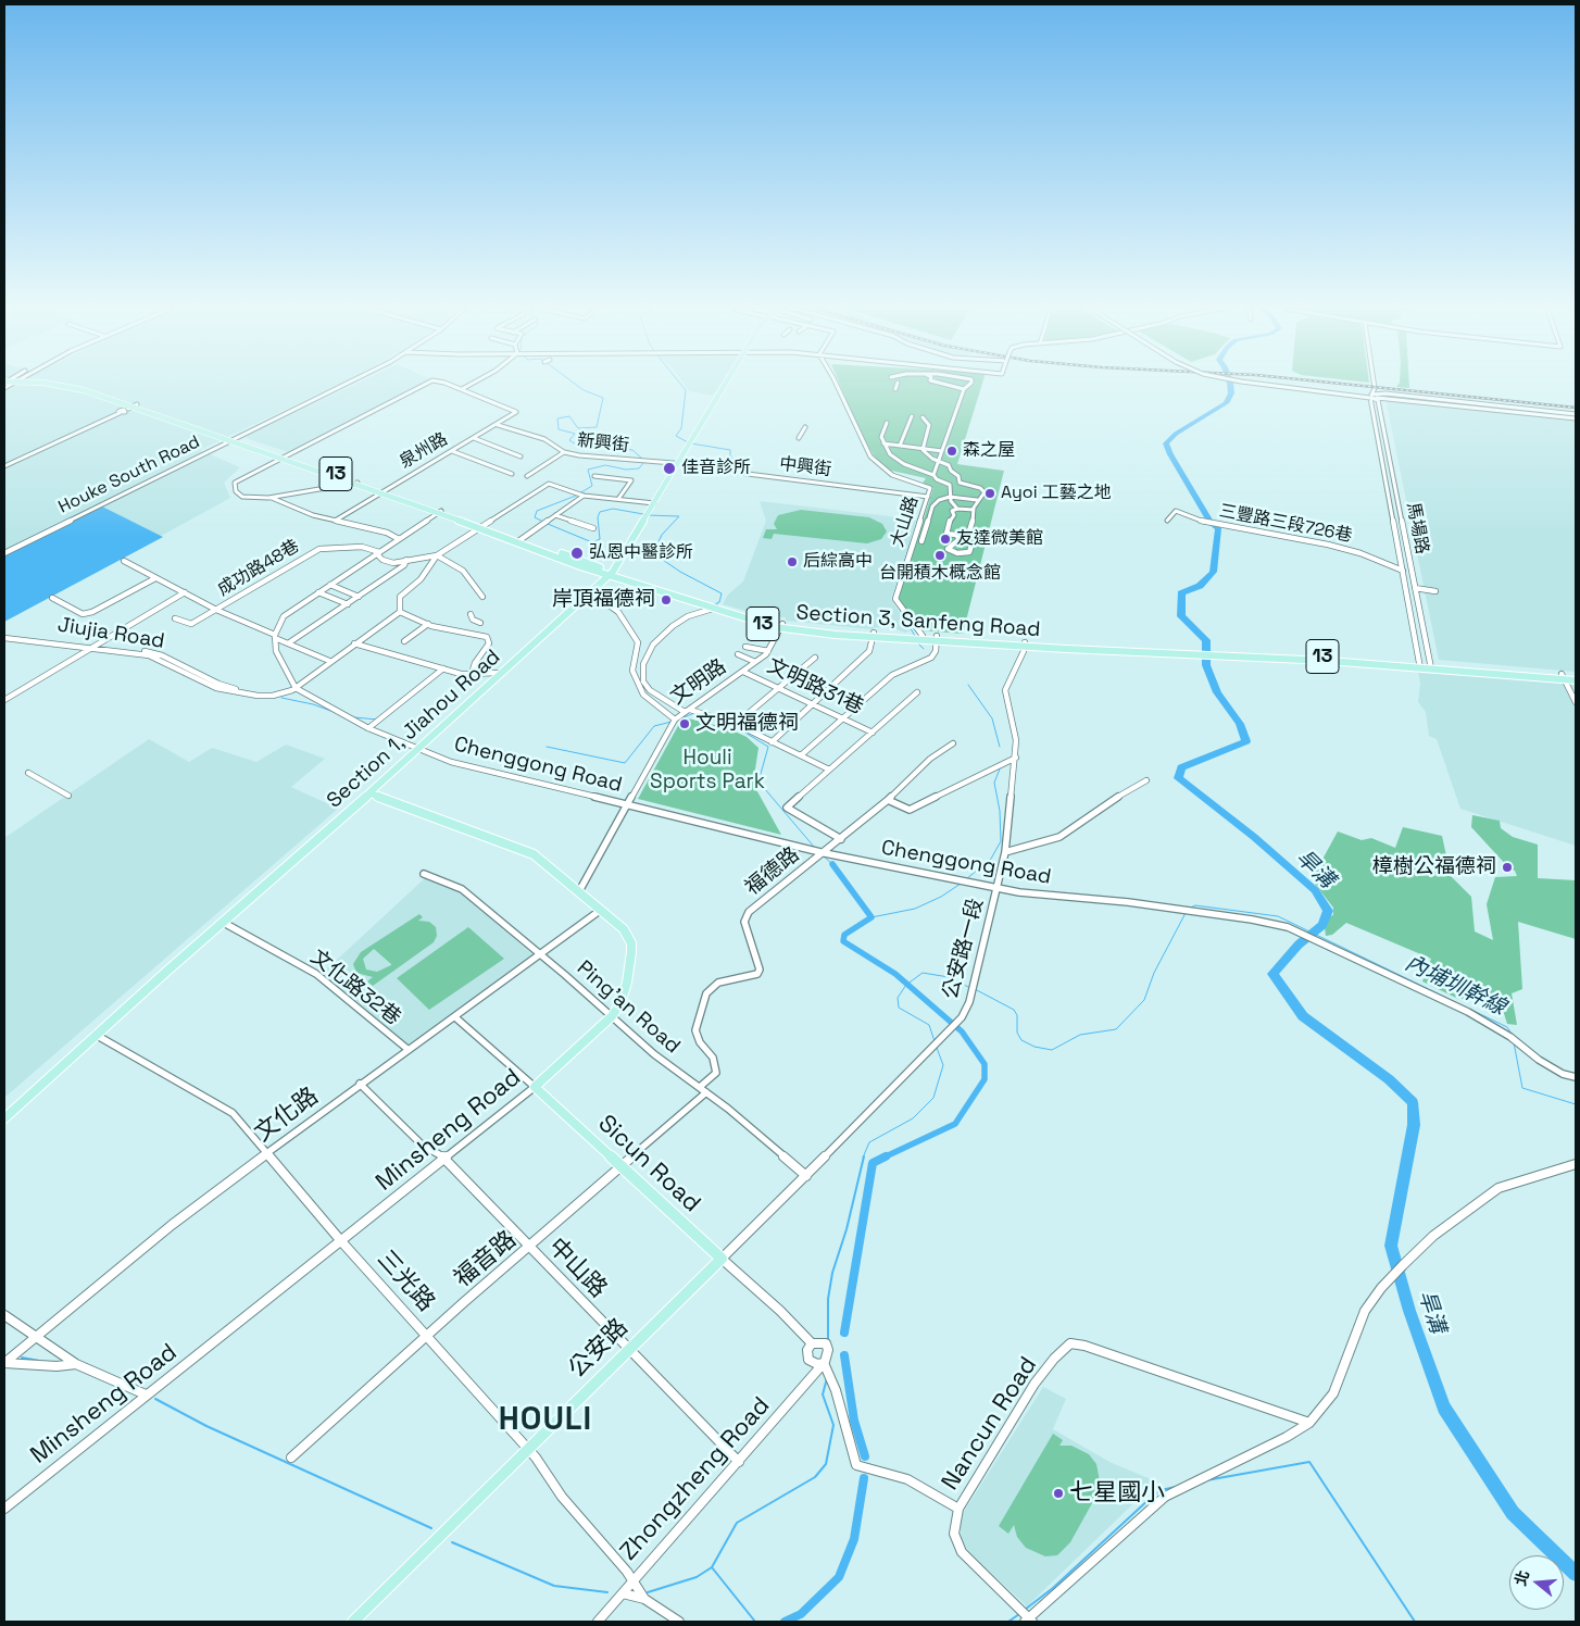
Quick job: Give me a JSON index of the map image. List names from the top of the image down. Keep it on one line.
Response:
{"streets":{"main road":["13","Section 3, Sanfeng Road","Section 1, Jiahou Road","Minsheng Road","Sicun Road","公安路"],"street":["新興街","泉州路","中興街","Houke South Road","大山路","三豐路三段726巷","馬場路","成功路48巷","Jiujia Road","文明路","文明路31巷","Chenggong Road","福德路","公安路一段","文化路32巷","Ping'an Road","文化路","福音路","中山路","三光路","Nancun Road","Zhongzheng Road"]},"crossings":[["新興街","泉州路"],["新興街","中興街"],["新興街","Section 1, Jiahou Road"],["泉州路","13"],["中興街","大山路"],["中興街","Section 1, Jiahou Road"],["13","Houke South Road"],["13","馬場路"],["13","Section 3, Sanfeng Road"],["13","Section 1, Jiahou Road"],["大山路","Section 3, Sanfeng Road"],["三豐路三段726巷","馬場路"],["馬場路","Section 3, Sanfeng Road"],["Section 3, Sanfeng Road","文明路"],["Section 3, Sanfeng Road","Section 1, Jiahou Road"],["Section 3, Sanfeng Road","公安路一段"],["Jiujia Road","Chenggong Road"],["文明路","文明路31巷"],["文明路","Chenggong Road"],["文明路","Minsheng Road"],["Section 1, Jiahou Road","Chenggong Road"],["Section 1, Jiahou Road","文化路32巷"],["Section 1, Jiahou Road","Minsheng Road"],["Section 1, Jiahou Road","三光路"],["Chenggong Road","福德路"],["Chenggong Road","公安路一段"],["福德路","Ping'an Road"],["福德路","福音路"],["公安路一段","Ping'an Road"],["公安路一段","公安路"],["文化路32巷","文化路"],["Ping'an Road","文化路"],["Ping'an Road","Minsheng Road"],["Ping'an Road","福音路"],["Ping'an Road","公安路"],["文化路","Minsheng Road"],["文化路","Sicun Road"],["文化路","中山路"],["文化路","三光路"],["Minsheng Road","Sicun Road"],["Minsheng Road","中山路"],["Minsheng Road","三光路"],["Sicun Road","福音路"],["Sicun Road","公安路"],["Sicun Road","Nancun Road"],["Sicun Road","Zhongzheng Road"],["福音路","中山路"],["福音路","三光路"],["中山路","公安路"],["中山路","Zhongzheng Road"],["三光路","公安路"],["三光路","Zhongzheng Road"],["Nancun Road","Zhongzheng Road"]],"districts":["HOULI"],"water":["旱溝","內埔圳幹線"],"parks":["Houli Sports Park"],"places":["森之屋","佳音診所","Ayoi 工藝之地","友達微美館","弘恩中醫診所","台開積木概念館","后綜高中","岸頂福德祠","文明福德祠","樟樹公福德祠","七星國小"],"north":"left"}
